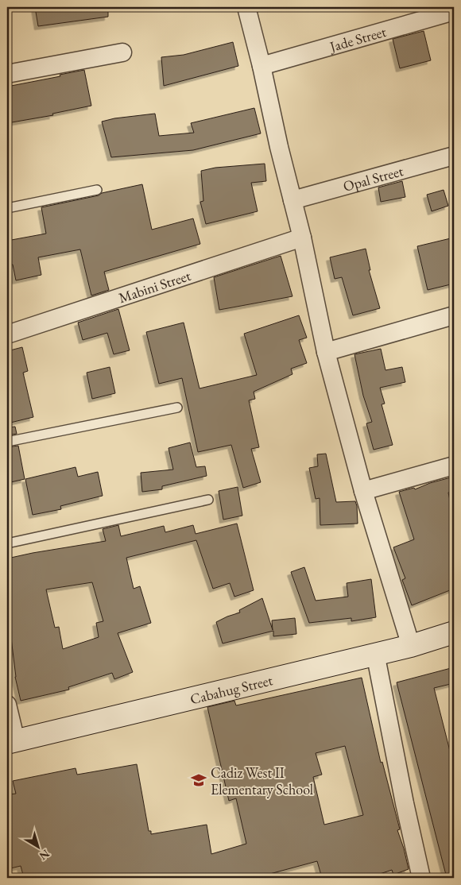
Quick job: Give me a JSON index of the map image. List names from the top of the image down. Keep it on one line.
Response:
{"streets":{"street":["Jade Street","Opal Street","Mabini Street","Cabahug Street"]},"places":{"school or university":["Cadiz West II Elementary School"]},"north":"bottom right"}
